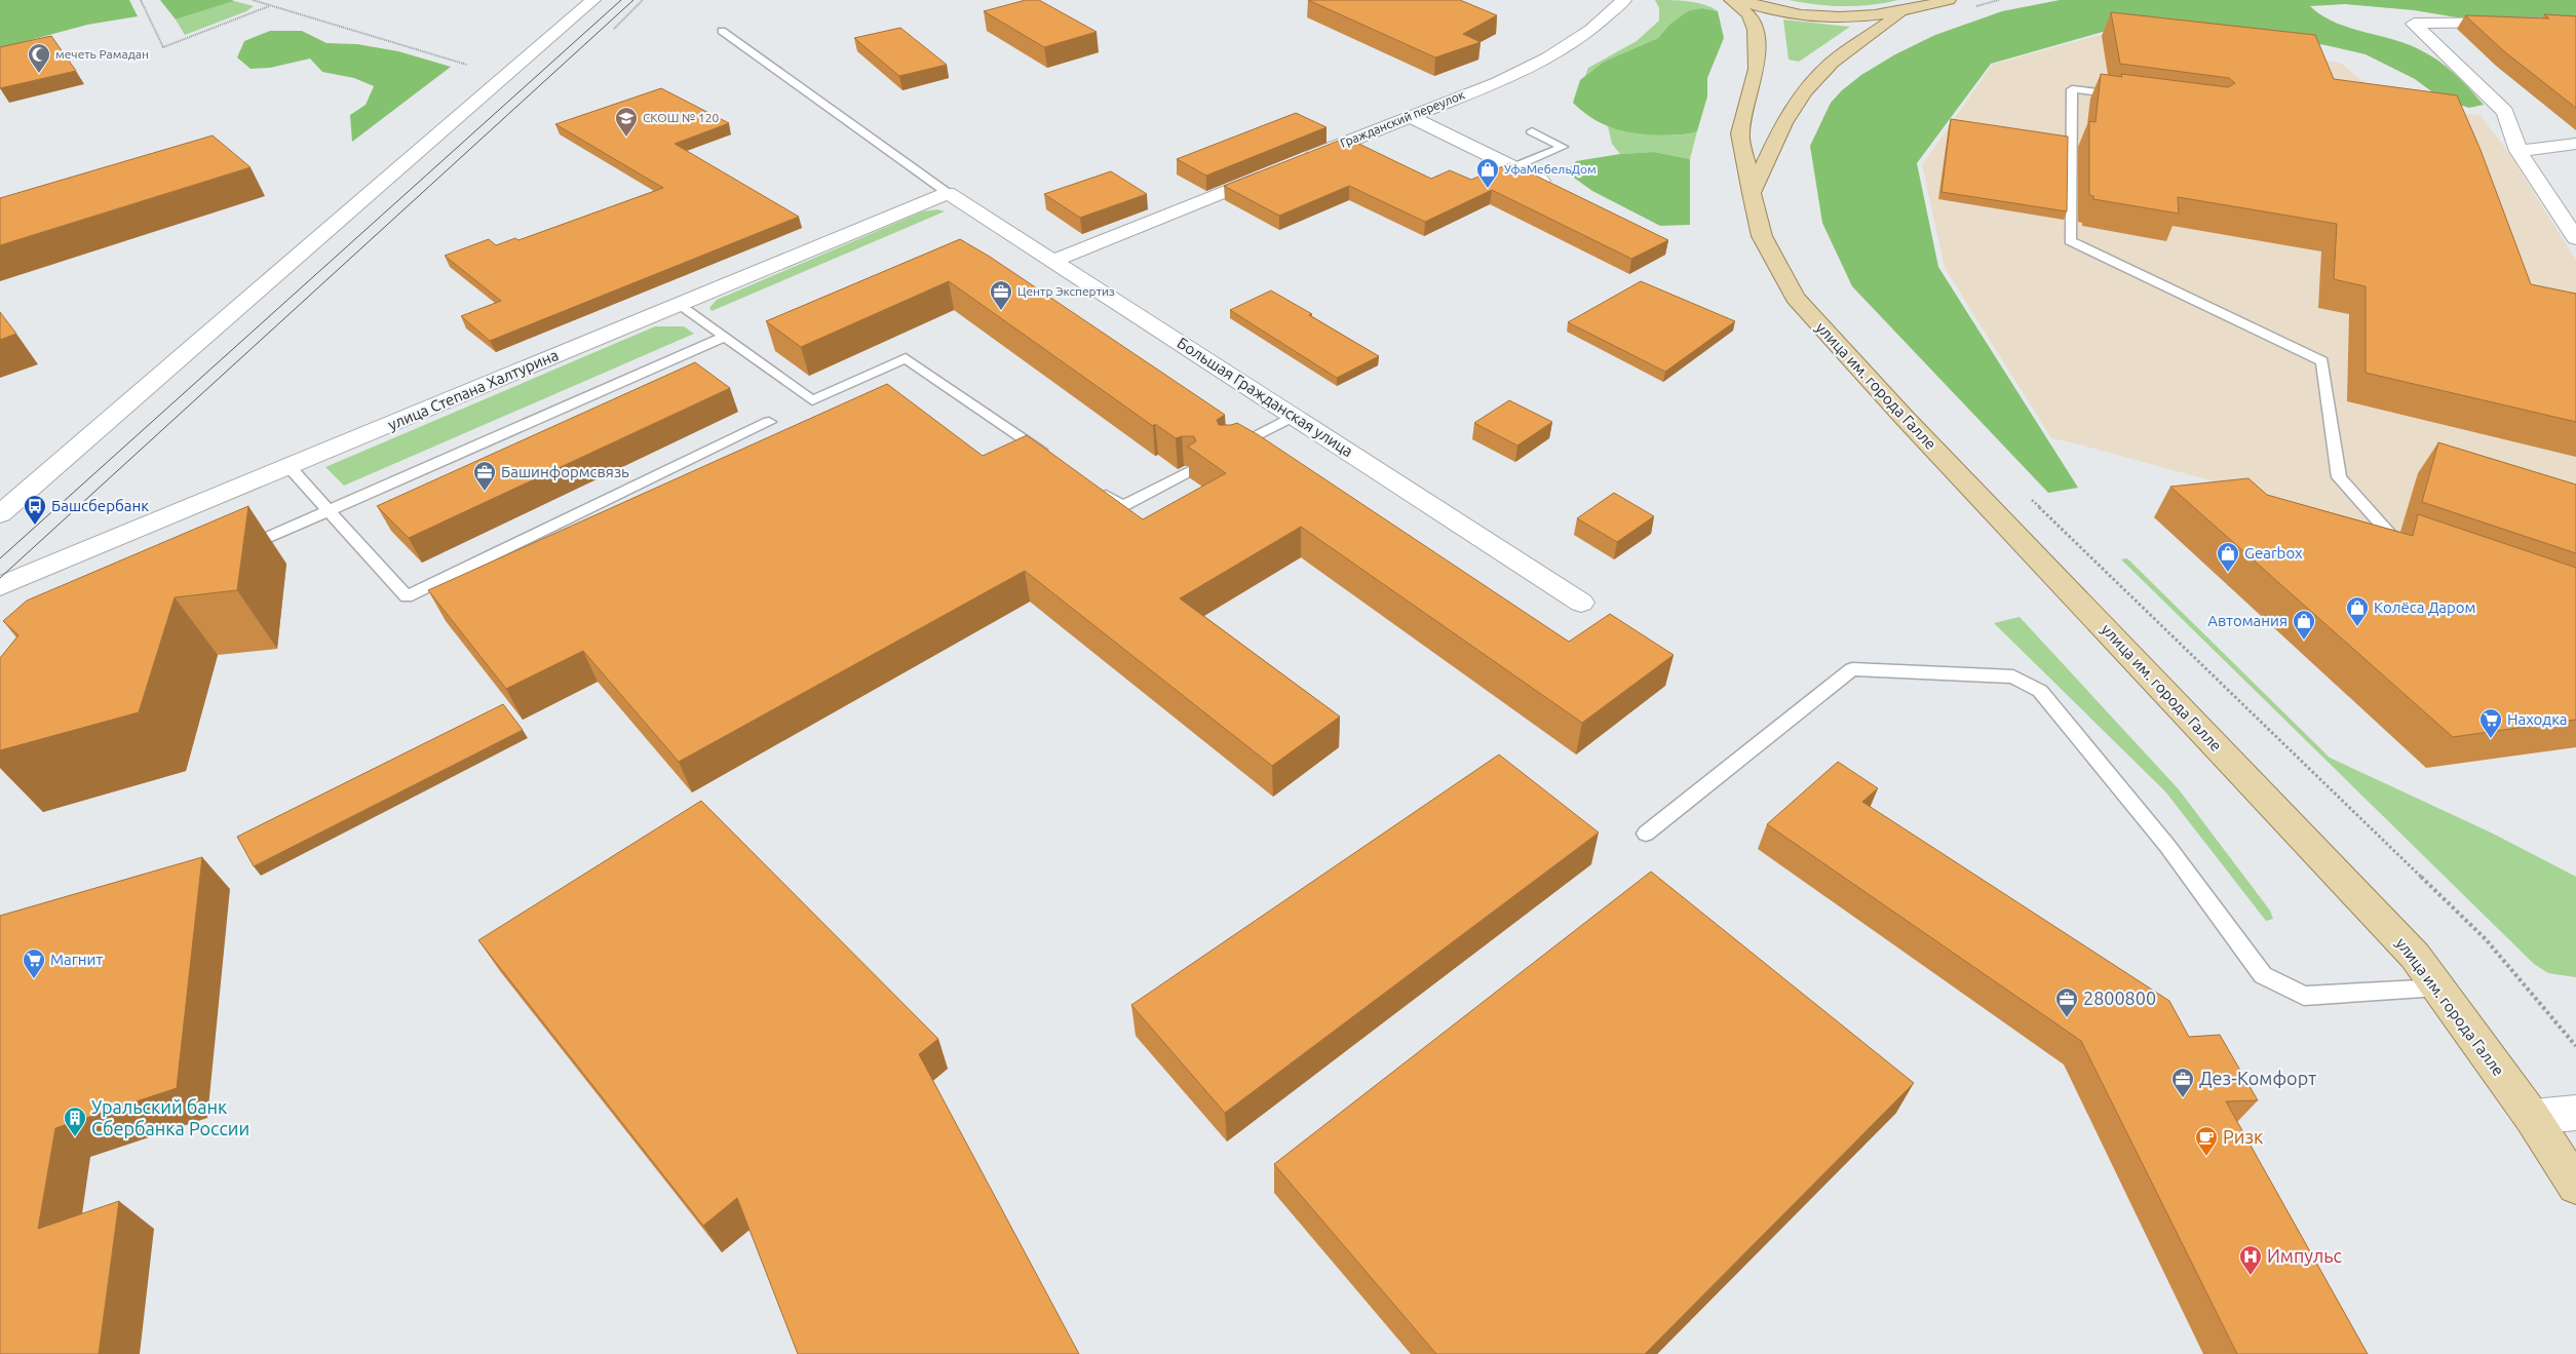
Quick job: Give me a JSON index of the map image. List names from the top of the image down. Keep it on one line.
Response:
{"streets":{"main road":["улица им. города Галле"],"street":["Гражданский переулок","улица Степана Халтурина","Большая Гражданская улица"]},"crossings":[["улица Степана Халтурина","Большая Гражданская улица"]],"places":{"mosque":["мечеть Рамадан"],"school or university":["СКОШ № 120"],"shop":["УфаМебельДом","Gearbox","Колёса Даром","Автомания"],"office":["Центр Экспертиз","Башинформсвязь","2800800","Дез‑Комфорт"],"bus stop":["Башсбербанк"],"supermarket":["Находка","Магнит"],"building":["Уральский банк Сбербанка России"],"cafe":["Ризк"],"hospital":["Импульс"]}}
